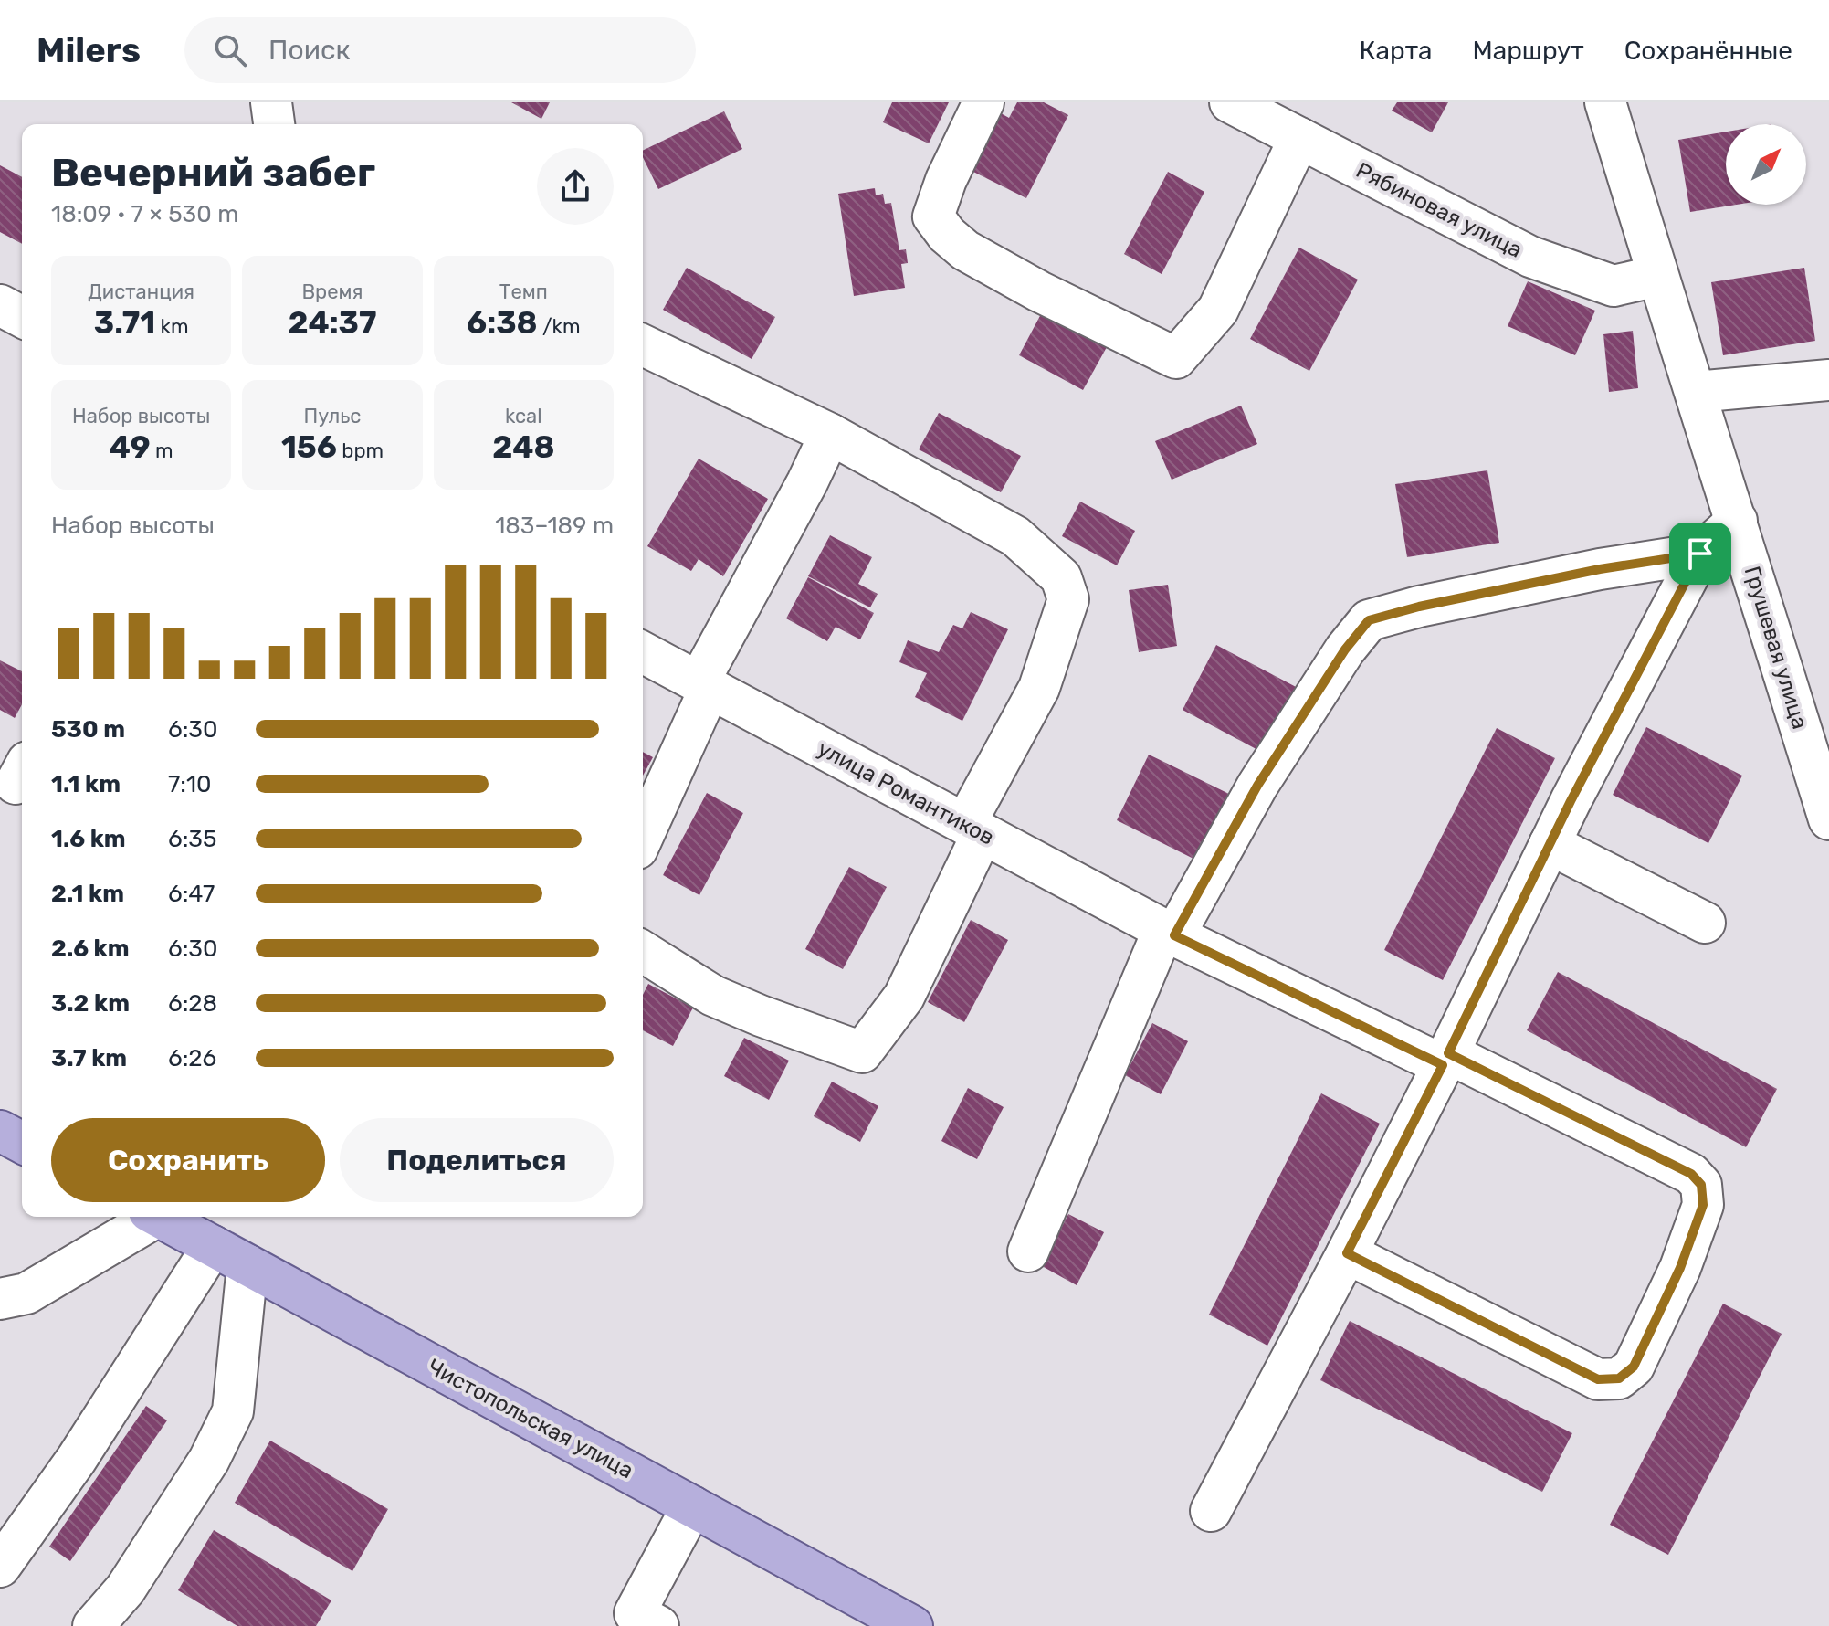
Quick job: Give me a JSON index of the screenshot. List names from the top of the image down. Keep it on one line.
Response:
{"streets":{"main road":["Чистопольская улица"],"street":["Рябиновая улица","Грушевая улица","улица Романтиков"]},"crossings":[["Рябиновая улица","Грушевая улица"]],"north":"top right","page":{"header":"Milers","search":"Поиск","nav":["Карта","Маршрут","Сохранённые"],"heading":["Вечерний забег","18:09 · 7 × 530 m"],"stats":[["Дистанция","3.71 km"],["Время","24:37"],["Темп","6:38 /km"],["Набор высоты","49 m"],["Пульс","156 bpm"],["kcal","248"]],"chart":["Набор высоты","183–189 m"],"list":[{"name":"530 m","note":"6:30"},{"name":"1.1 km","note":"7:10"},{"name":"1.6 km","note":"6:35"},{"name":"2.1 km","note":"6:47"},{"name":"2.6 km","note":"6:30"},{"name":"3.2 km","note":"6:28"},{"name":"3.7 km","note":"6:26"}],"buttons":["Сохранить","Поделиться"]}}
